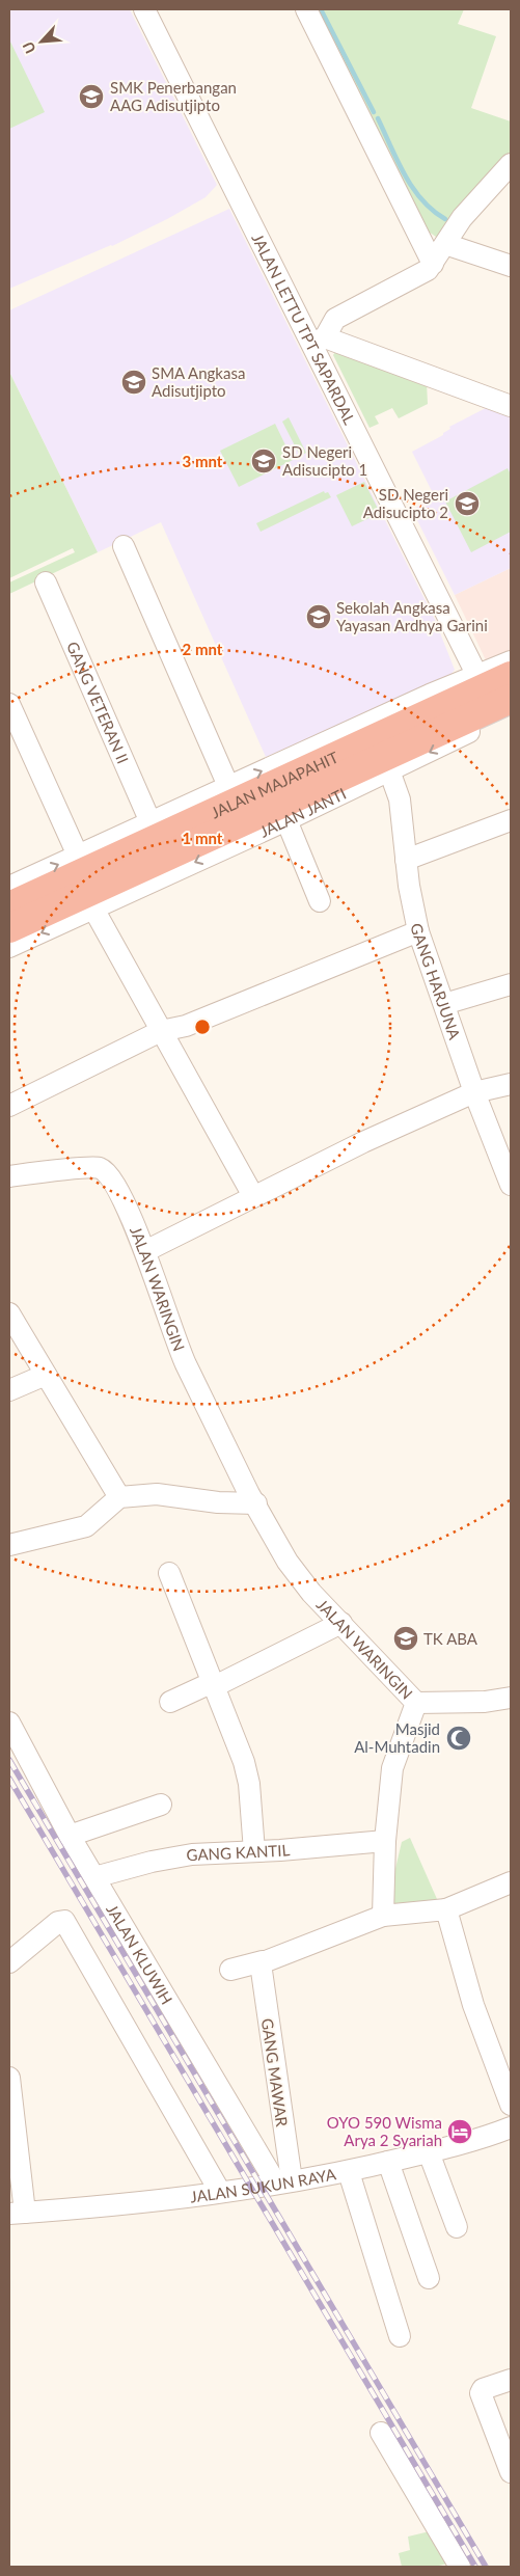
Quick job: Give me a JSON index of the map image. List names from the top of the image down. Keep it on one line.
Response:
{"streets":{"highway":["JALAN MAJAPAHIT"],"street":["JALAN LETTU TPT SAPARDAL","GANG VETERAN II","JALAN JANTI","GANG HARJUNA","JALAN WARINGIN","GANG KANTIL","JALAN KLUWIH","GANG MAWAR","JALAN SUKUN RAYA"]},"crossings":[["JALAN JANTI","GANG HARJUNA"],["JALAN WARINGIN","GANG KANTIL"],["GANG KANTIL","JALAN KLUWIH"],["JALAN KLUWIH","GANG MAWAR"],["JALAN KLUWIH","JALAN SUKUN RAYA"],["GANG MAWAR","JALAN SUKUN RAYA"]],"places":{"school or university":["SMK Penerbangan AAG Adisutjipto","SMA Angkasa Adisutjipto","SD Negeri Adisucipto 1","SD Negeri Adisucipto 2","Sekolah Angkasa Yayasan Ardhya Garini","TK ABA"],"mosque":["Masjid Al-Muhtadin"],"hotel":["OYO 590 Wisma Arya 2 Syariah"]},"north":"bottom left","rings":["3 mnt","2 mnt","1 mnt"]}
